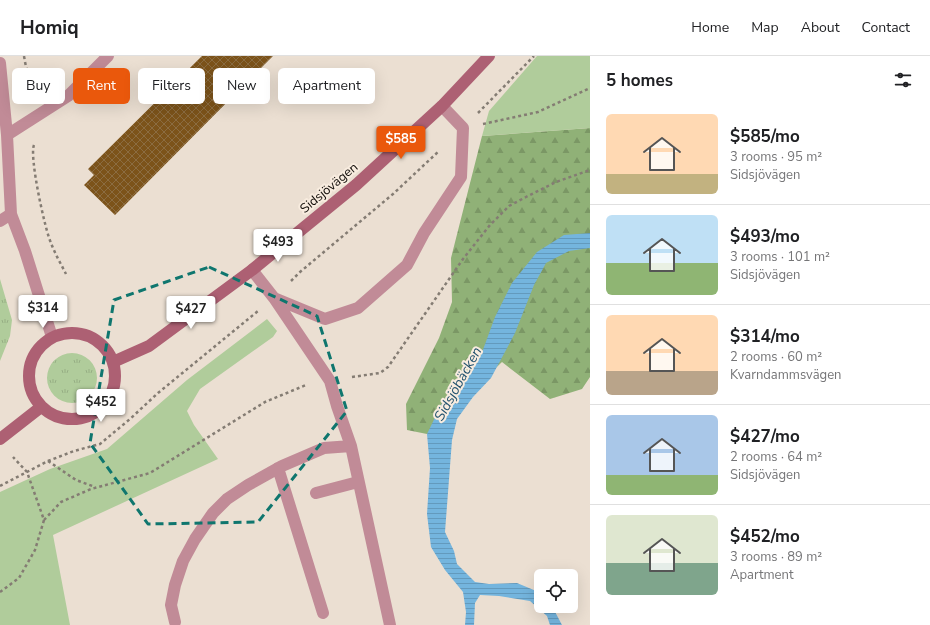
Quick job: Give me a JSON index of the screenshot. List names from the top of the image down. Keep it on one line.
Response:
{"streets":{"main road":["Sidsjövägen"]},"water":["Sidsjöbäcken"],"page":{"header":"Homiq","nav":["Home","Map","About","Contact"],"heading":"5 homes","chip":["Buy","Rent","Filters","New","Apartment"],"list":[{"name":"$585/mo","note":"3 rooms · 95 m² · Sidsjövägen"},{"name":"$493/mo","note":"3 rooms · 101 m² · Sidsjövägen"},{"name":"$314/mo","note":"2 rooms · 60 m² · Kvarndammsvägen"},{"name":"$427/mo","note":"2 rooms · 64 m² · Sidsjövägen"},{"name":"$452/mo","note":"3 rooms · 89 m² · Apartment"}],"price":["$585","$493","$314","$427","$452"]}}
